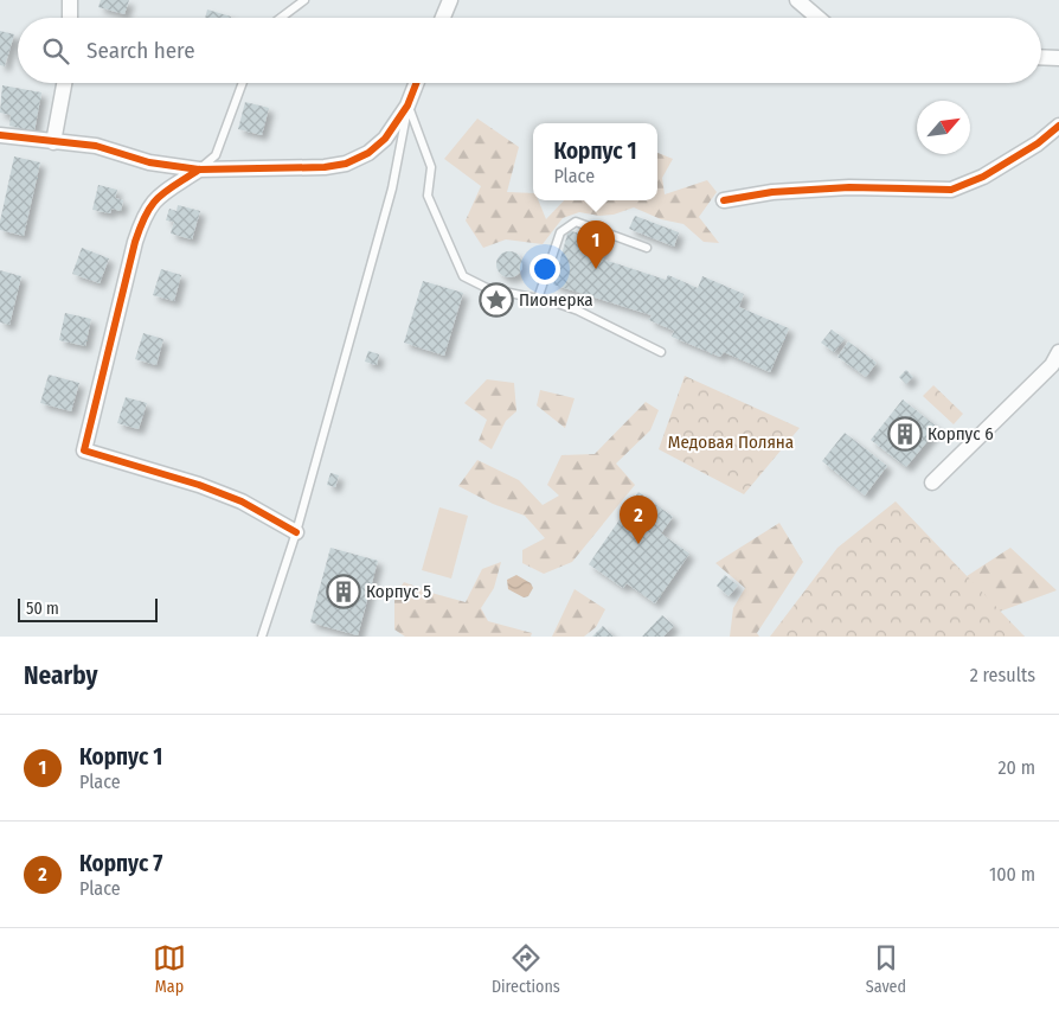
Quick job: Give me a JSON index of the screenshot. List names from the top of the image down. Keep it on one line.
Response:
{"parks":["Медовая Поляна"],"places":{"place":["Пионерка"],"building":["Корпус 6","Корпус 5"]},"scale_bar":"50 m","north":"top right","page":{"search":"Search here","popup":["Корпус 1","Place"],"pins":["1","2"],"scale":"50 m","heading":["Nearby","2 results"],"list":[{"mark":"1","name":"Корпус 1","note":"Place","value":"20 m"},{"mark":"2","name":"Корпус 7","note":"Place","value":"100 m"}],"nav":["Map","Directions","Saved"]}}
